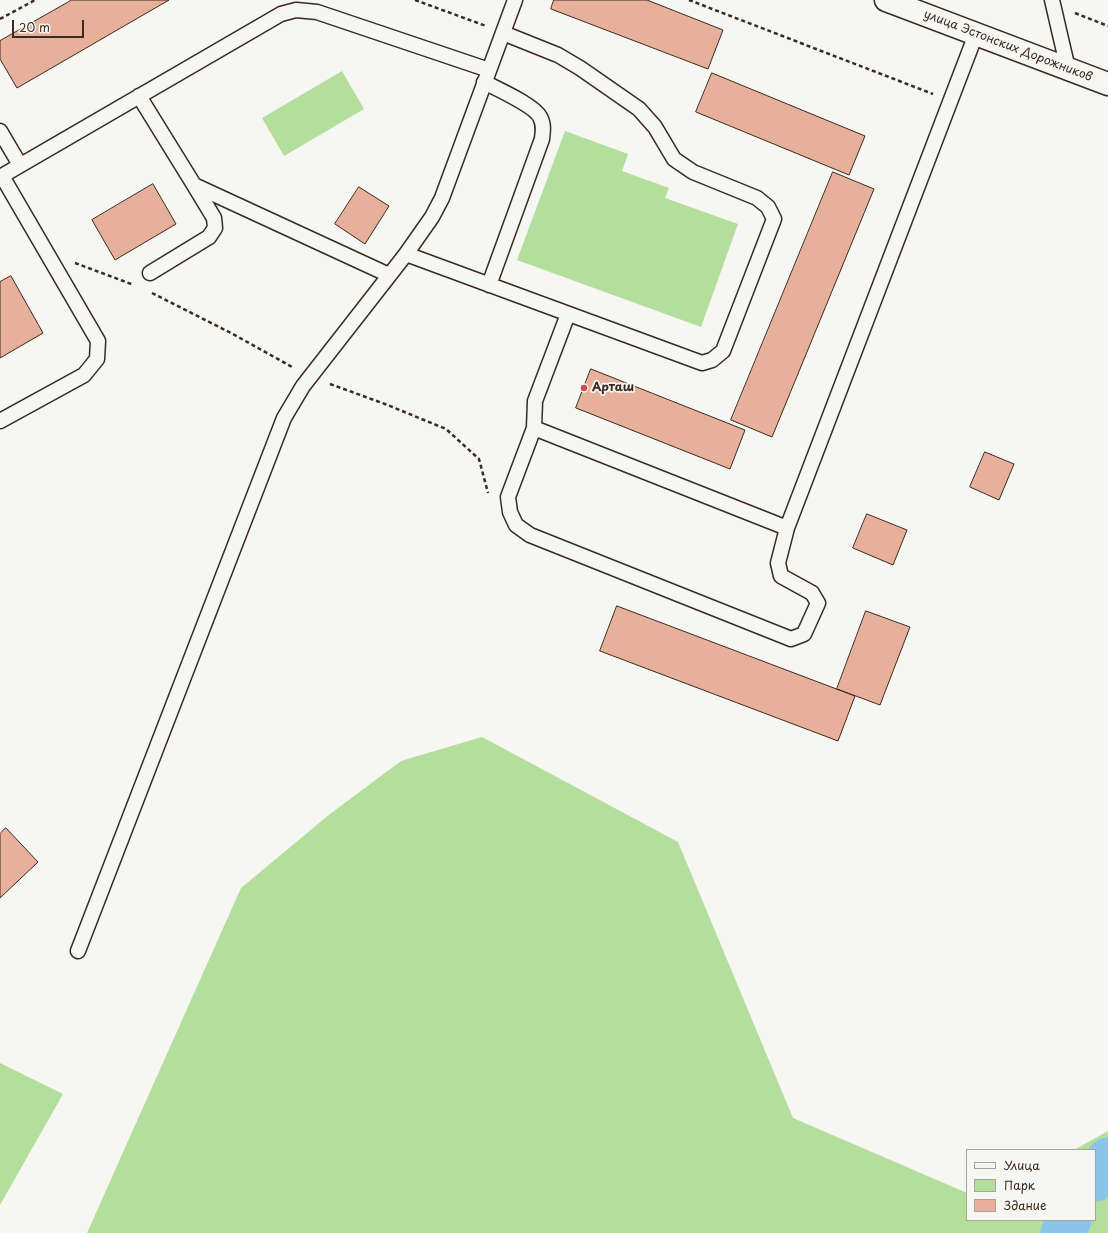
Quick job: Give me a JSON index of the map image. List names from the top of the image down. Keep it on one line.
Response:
{"streets":{"main road":["улица Эстонских Дорожников"]},"places":["Арташ"],"legend":["Улица","Парк","Здание"],"scale_bar":"20 m"}
